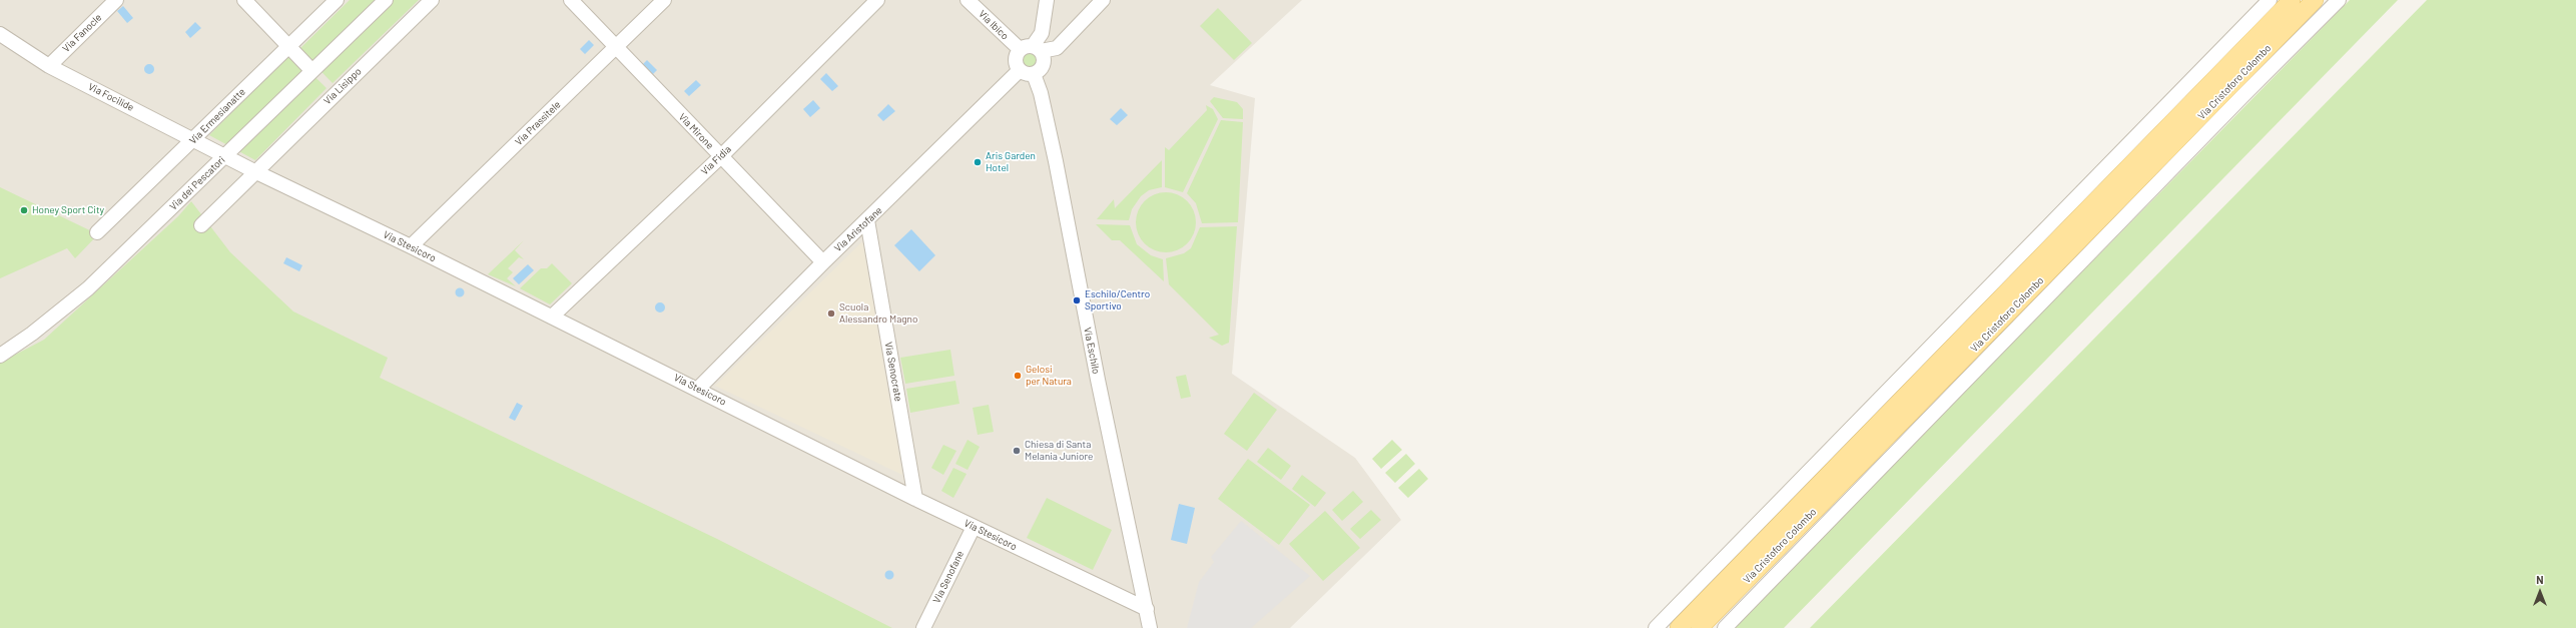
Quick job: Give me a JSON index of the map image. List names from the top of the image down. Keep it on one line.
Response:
{"streets":{"main road":["Via Cristoforo Colombo"],"street":["Via Ibico","Via Fanocle","Via Lisippo","Via Focilide","Via Ermesianatte","Via Prassitele","Via Mirone","Via Fidia","Via dei Pescatori","Via Aristofane","Via Stesicoro","Via Eschilo","Via Senocrate","Via Senofane"]},"crossings":[["Via Ibico","Via Aristofane"],["Via Ibico","Via Eschilo"],["Via Fanocle","Via Focilide"],["Via Lisippo","Via Stesicoro"],["Via Focilide","Via Ermesianatte"],["Via Focilide","Via dei Pescatori"],["Via Focilide","Via Stesicoro"],["Via Prassitele","Via Mirone"],["Via Prassitele","Via Stesicoro"],["Via Mirone","Via Fidia"],["Via Mirone","Via Aristofane"],["Via Fidia","Via Stesicoro"],["Via dei Pescatori","Via Stesicoro"],["Via Aristofane","Via Stesicoro"],["Via Aristofane","Via Eschilo"],["Via Aristofane","Via Senocrate"],["Via Stesicoro","Via Eschilo"],["Via Stesicoro","Via Senocrate"],["Via Stesicoro","Via Senofane"]],"places":["Aris Garden Hotel","Honey Sport City","Eschilo/Centro Sportivo","Scuola Alessandro Magno","Gelosi per Natura","Chiesa di Santa Melania Juniore"],"north":"top"}
